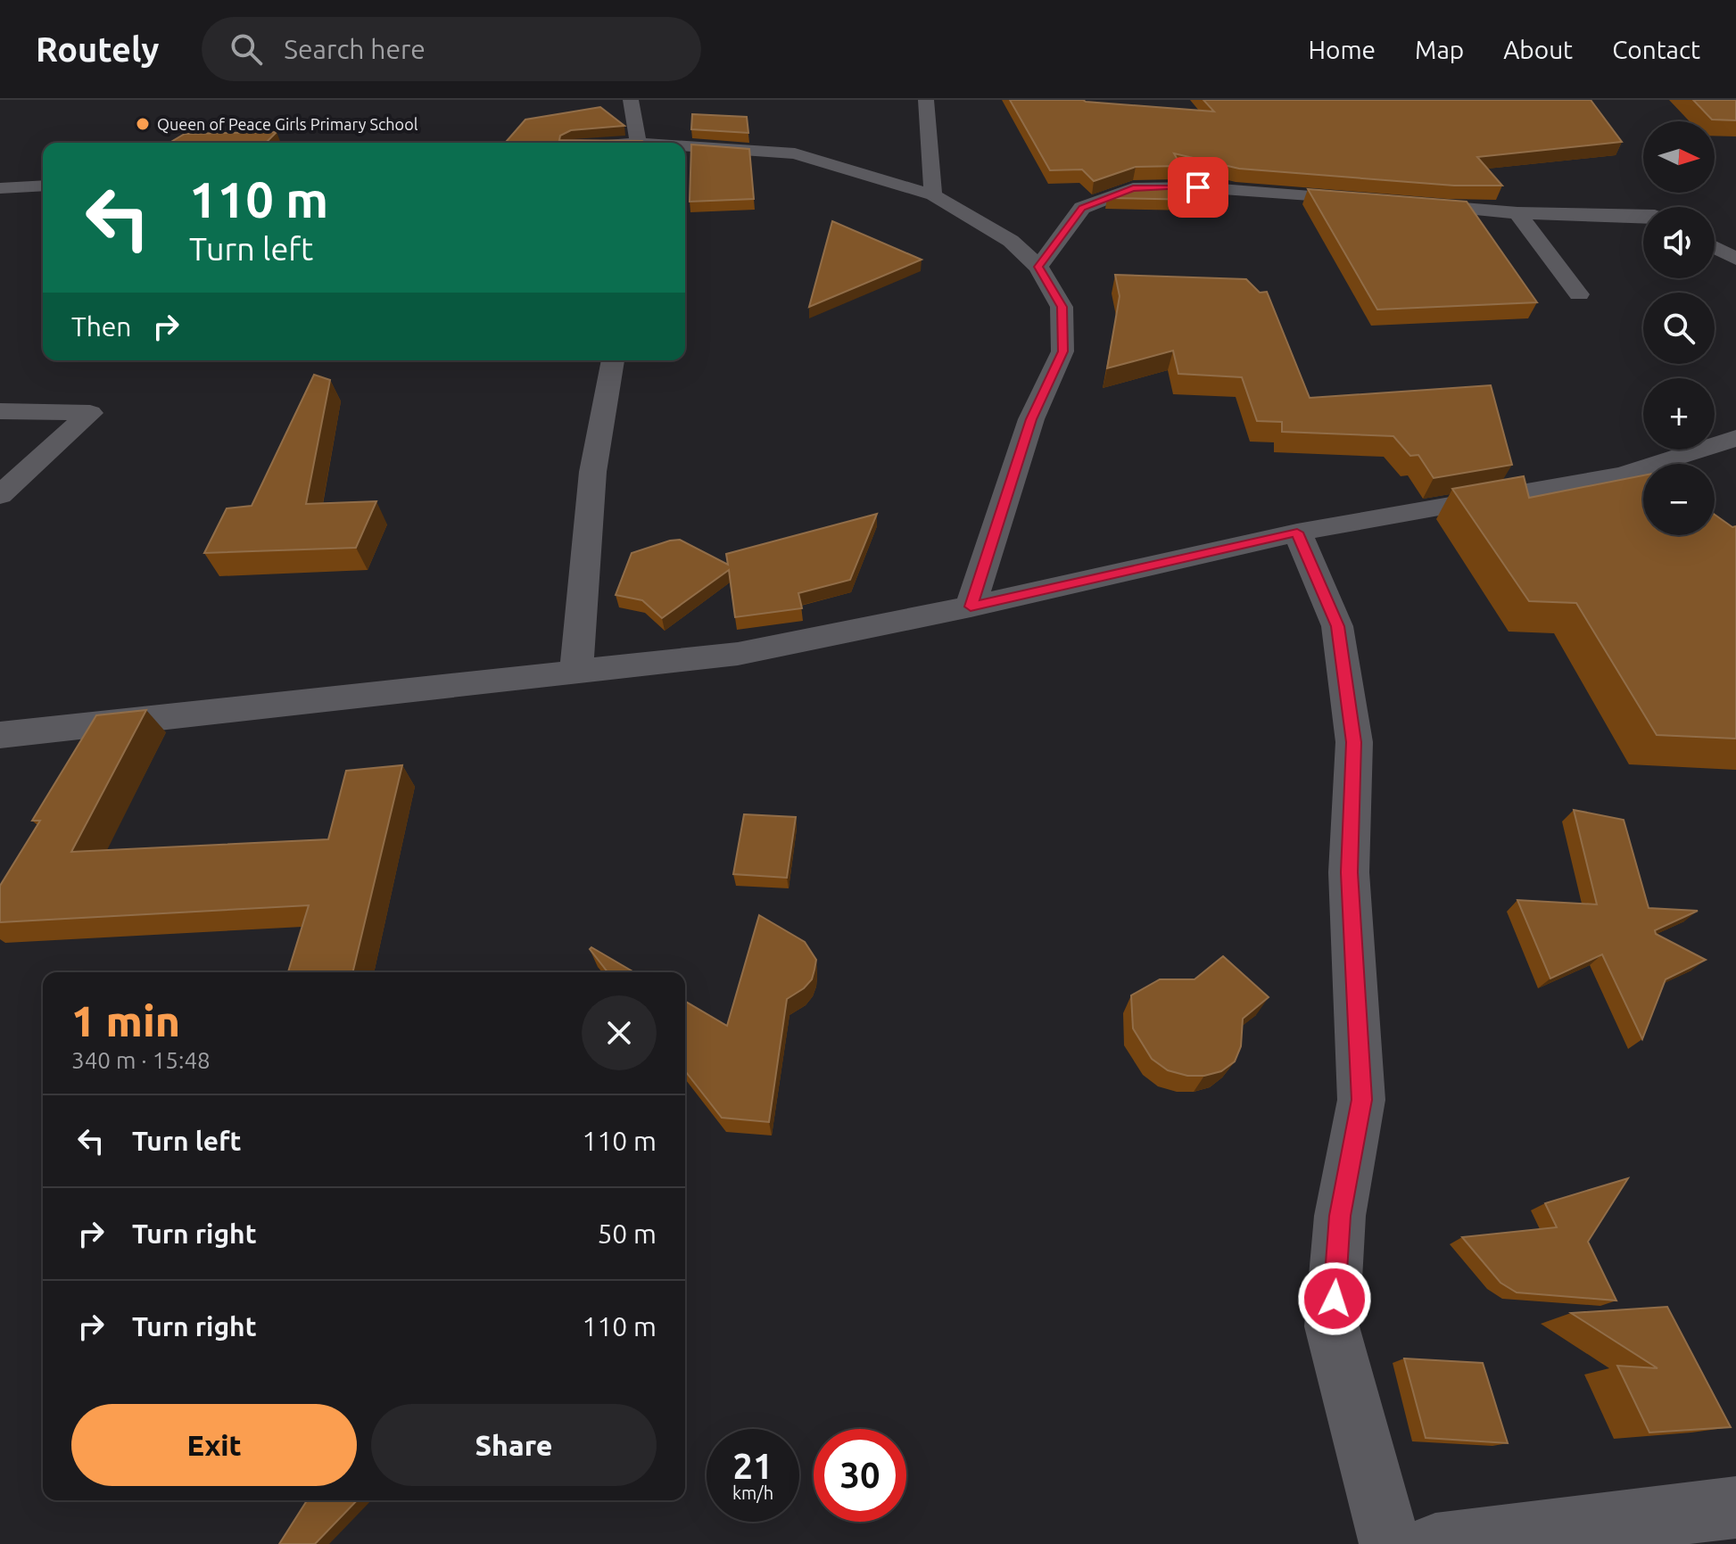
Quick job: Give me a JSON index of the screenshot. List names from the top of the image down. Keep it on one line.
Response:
{"places":["Queen of Peace Girls Primary School"],"north":"right","page":{"header":"Routely","search":"Search here","nav":["Home","Map","About","Contact"],"map_buttons":["+","−"],"turn":["110 m","Turn left"],"then":"Then","heading":["1 min","340 m · 15:48"],"list":[{"name":"Turn left","value":"110 m"},{"name":"Turn right","value":"50 m"},{"name":"Turn right","value":"110 m"}],"buttons":["Exit","Share"],"speed":"21 km/h","limit":"30"}}
